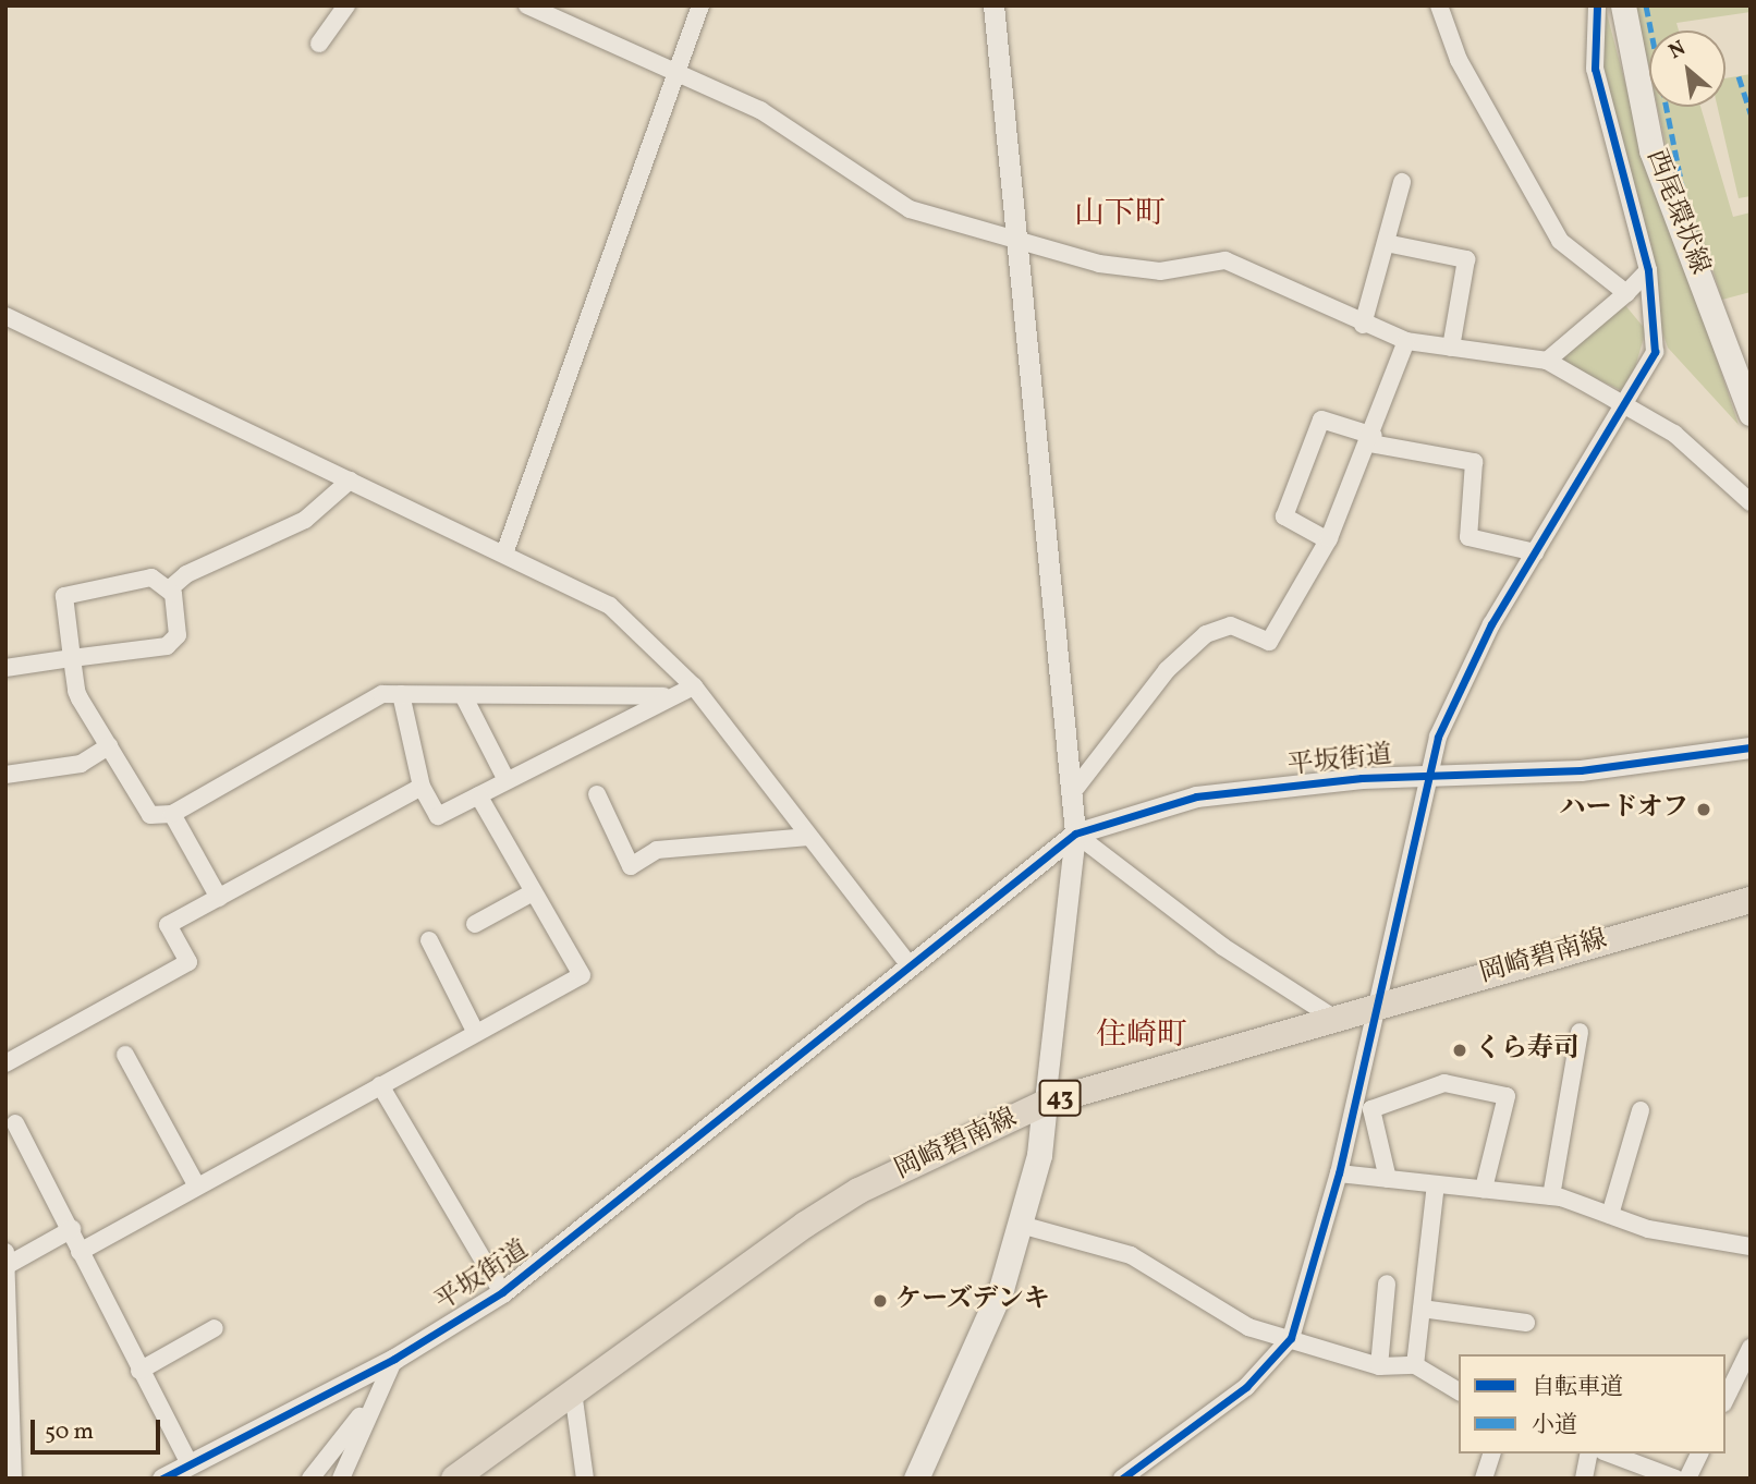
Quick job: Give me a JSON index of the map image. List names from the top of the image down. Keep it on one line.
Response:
{"streets":{"main road":["西尾環状線","岡崎碧南線","43"],"street":["平坂街道"]},"districts":["山下町","住崎町"],"places":["ハードオフ","くら寿司","ケーズデンキ"],"legend":["自転車道","小道"],"scale_bar":"50 m","north":"top left"}
